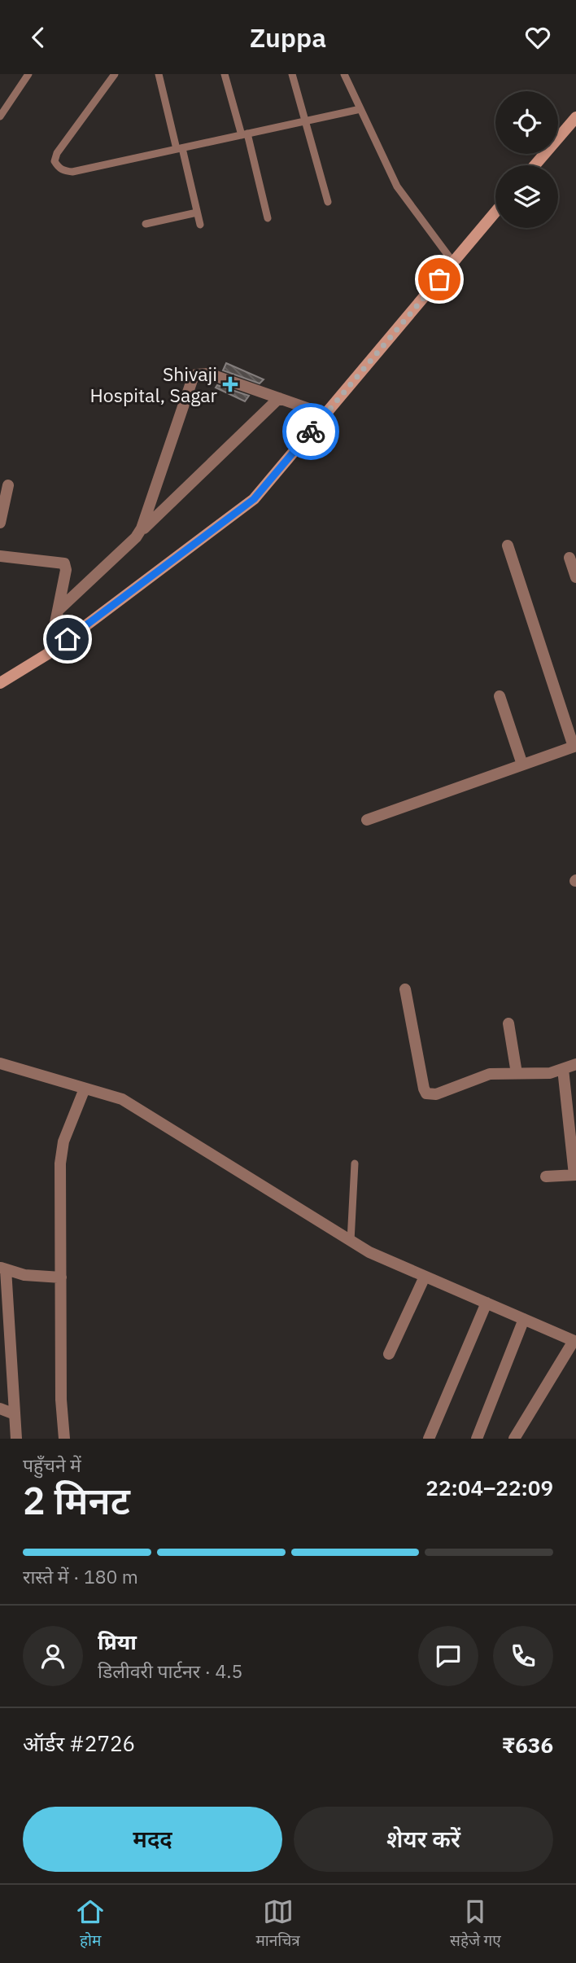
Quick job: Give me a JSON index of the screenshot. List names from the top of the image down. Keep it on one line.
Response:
{"places":{"health":["Shivaji Hospital, Sagar"]},"page":{"header":"Zuppa","heading":["2 मिनट","पहुँचने में","22:04–22:09"],"panel":["प्रिया","डिलीवरी पार्टनर · 4.5","ऑर्डर #2726","₹636"],"bar":"रास्ते में · 180 m","buttons":["मदद","शेयर करें"],"tabs":["होम","मानचित्र","सहेजे गए"]}}
